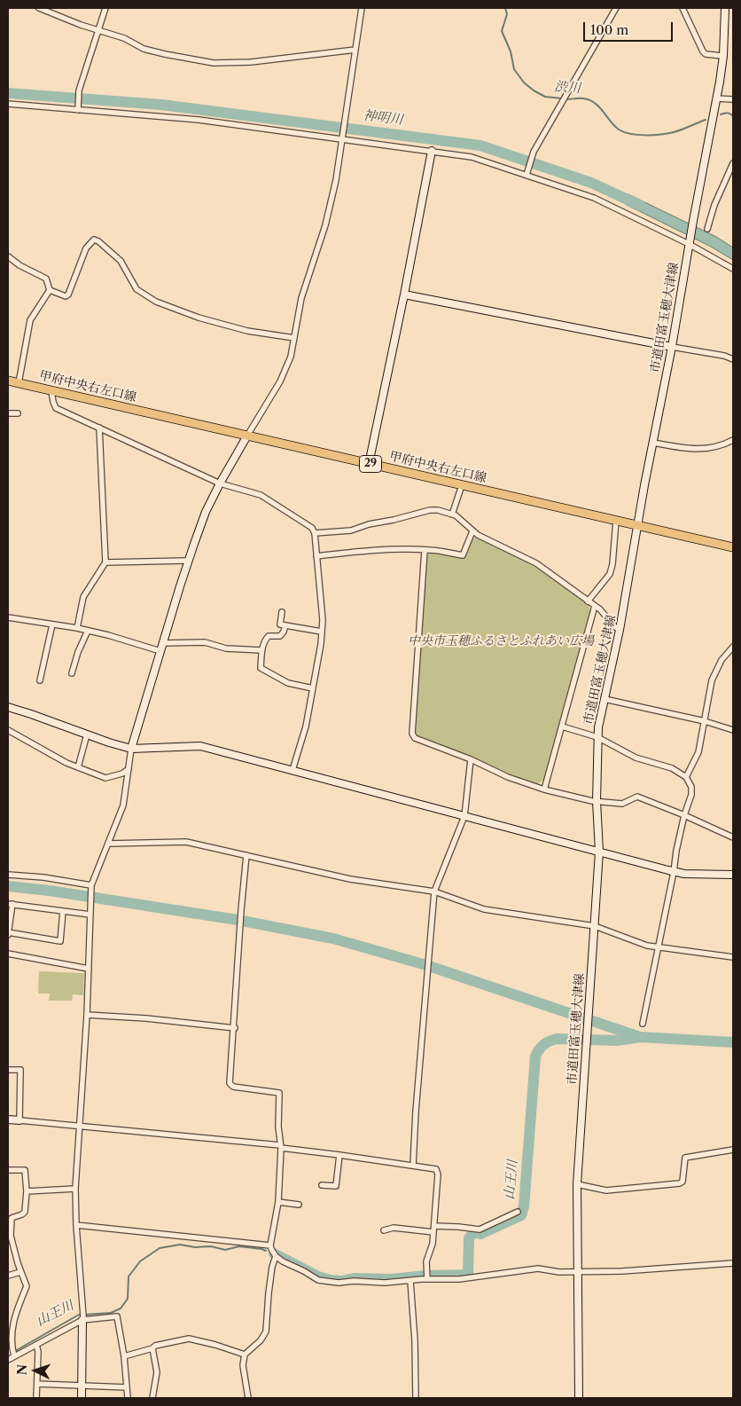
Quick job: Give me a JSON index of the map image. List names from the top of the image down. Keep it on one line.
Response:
{"streets":{"main road":["甲府中央右左口線","29"],"street":["市道田富玉穂大津線"]},"crossings":[["市道田富玉穂大津線","甲府中央右左口線"]],"water":["渋川","神明川","山王川"],"parks":["中央市玉穂ふるさとふれあい広場"],"scale_bar":"100 m","north":"left"}
